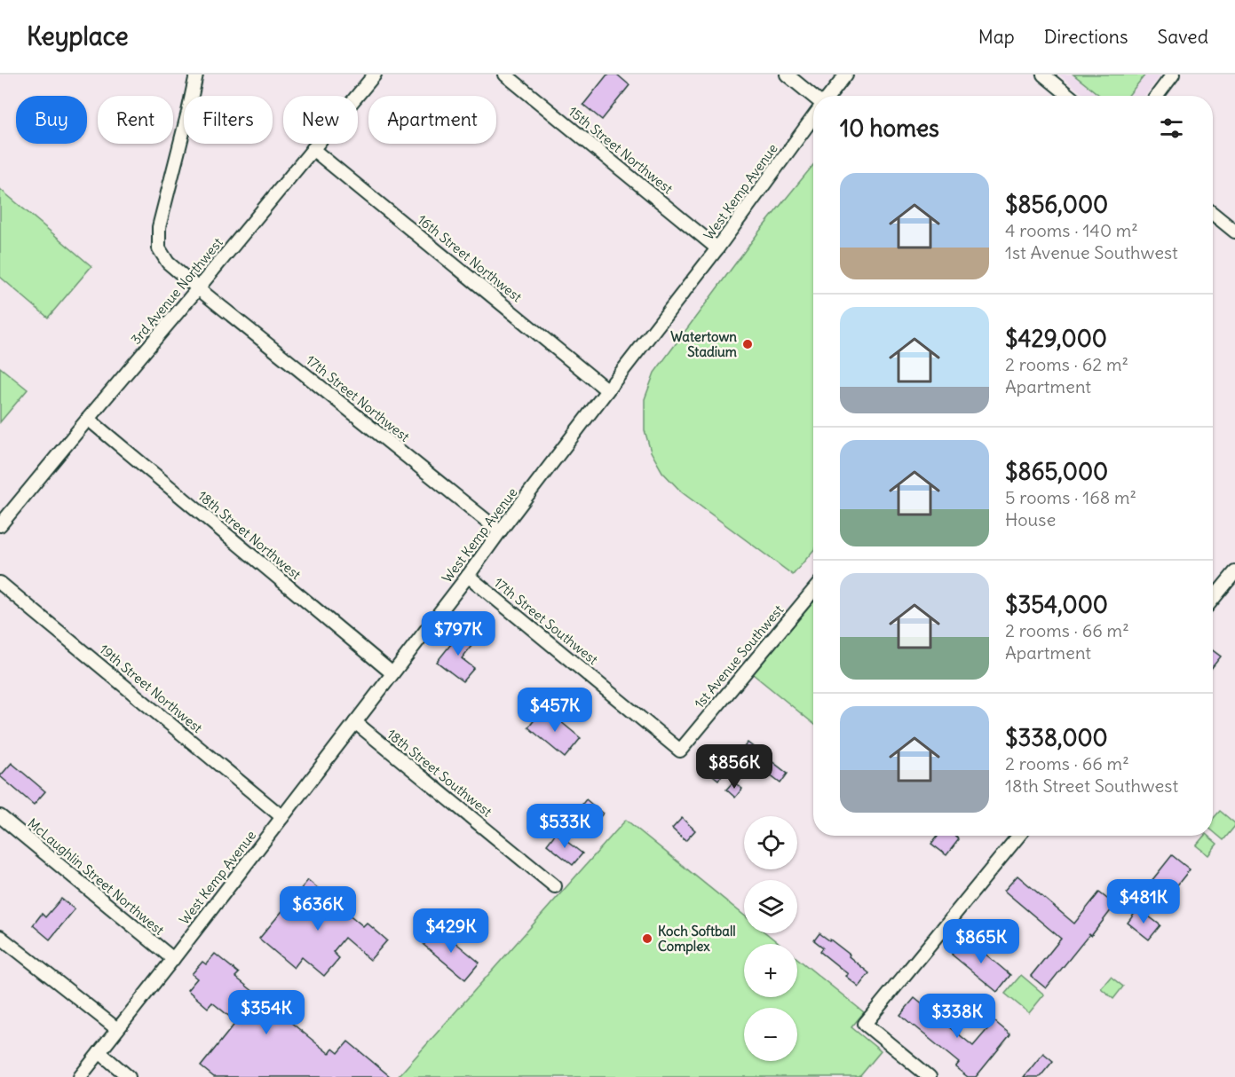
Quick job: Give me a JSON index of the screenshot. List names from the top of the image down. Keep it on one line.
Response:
{"streets":{"street":["15th Street Northwest","West Kemp Avenue","16th Street Northwest","3rd Avenue Northwest","17th Street Northwest","18th Street Northwest","17th Street Southwest","1st Avenue Southwest","19th Street Northwest","18th Street Southwest","McLaughlin Street Northwest"]},"crossings":[["15th Street Northwest","West Kemp Avenue"],["West Kemp Avenue","16th Street Northwest"],["West Kemp Avenue","17th Street Northwest"],["West Kemp Avenue","18th Street Northwest"],["West Kemp Avenue","17th Street Southwest"],["West Kemp Avenue","19th Street Northwest"],["West Kemp Avenue","18th Street Southwest"],["West Kemp Avenue","McLaughlin Street Northwest"],["16th Street Northwest","3rd Avenue Northwest"],["3rd Avenue Northwest","17th Street Northwest"],["3rd Avenue Northwest","18th Street Northwest"],["17th Street Southwest","1st Avenue Southwest"]],"places":["Watertown Stadium","Koch Softball Complex"],"page":{"header":"Keyplace","nav":["Map","Directions","Saved"],"chip":["Buy","Rent","Filters","New","Apartment"],"heading":"10 homes","list":[{"name":"$856,000","note":"4 rooms · 140 m² · 1st Avenue Southwest"},{"name":"$429,000","note":"2 rooms · 62 m² · Apartment"},{"name":"$865,000","note":"5 rooms · 168 m² · House"},{"name":"$354,000","note":"2 rooms · 66 m² · Apartment"},{"name":"$338,000","note":"2 rooms · 66 m² · 18th Street Southwest"}],"price":["$797K","$457K","$856K","$533K","$481K","$636K","$429K","$865K","$354K","$338K"],"map_buttons":["+","−"]}}
